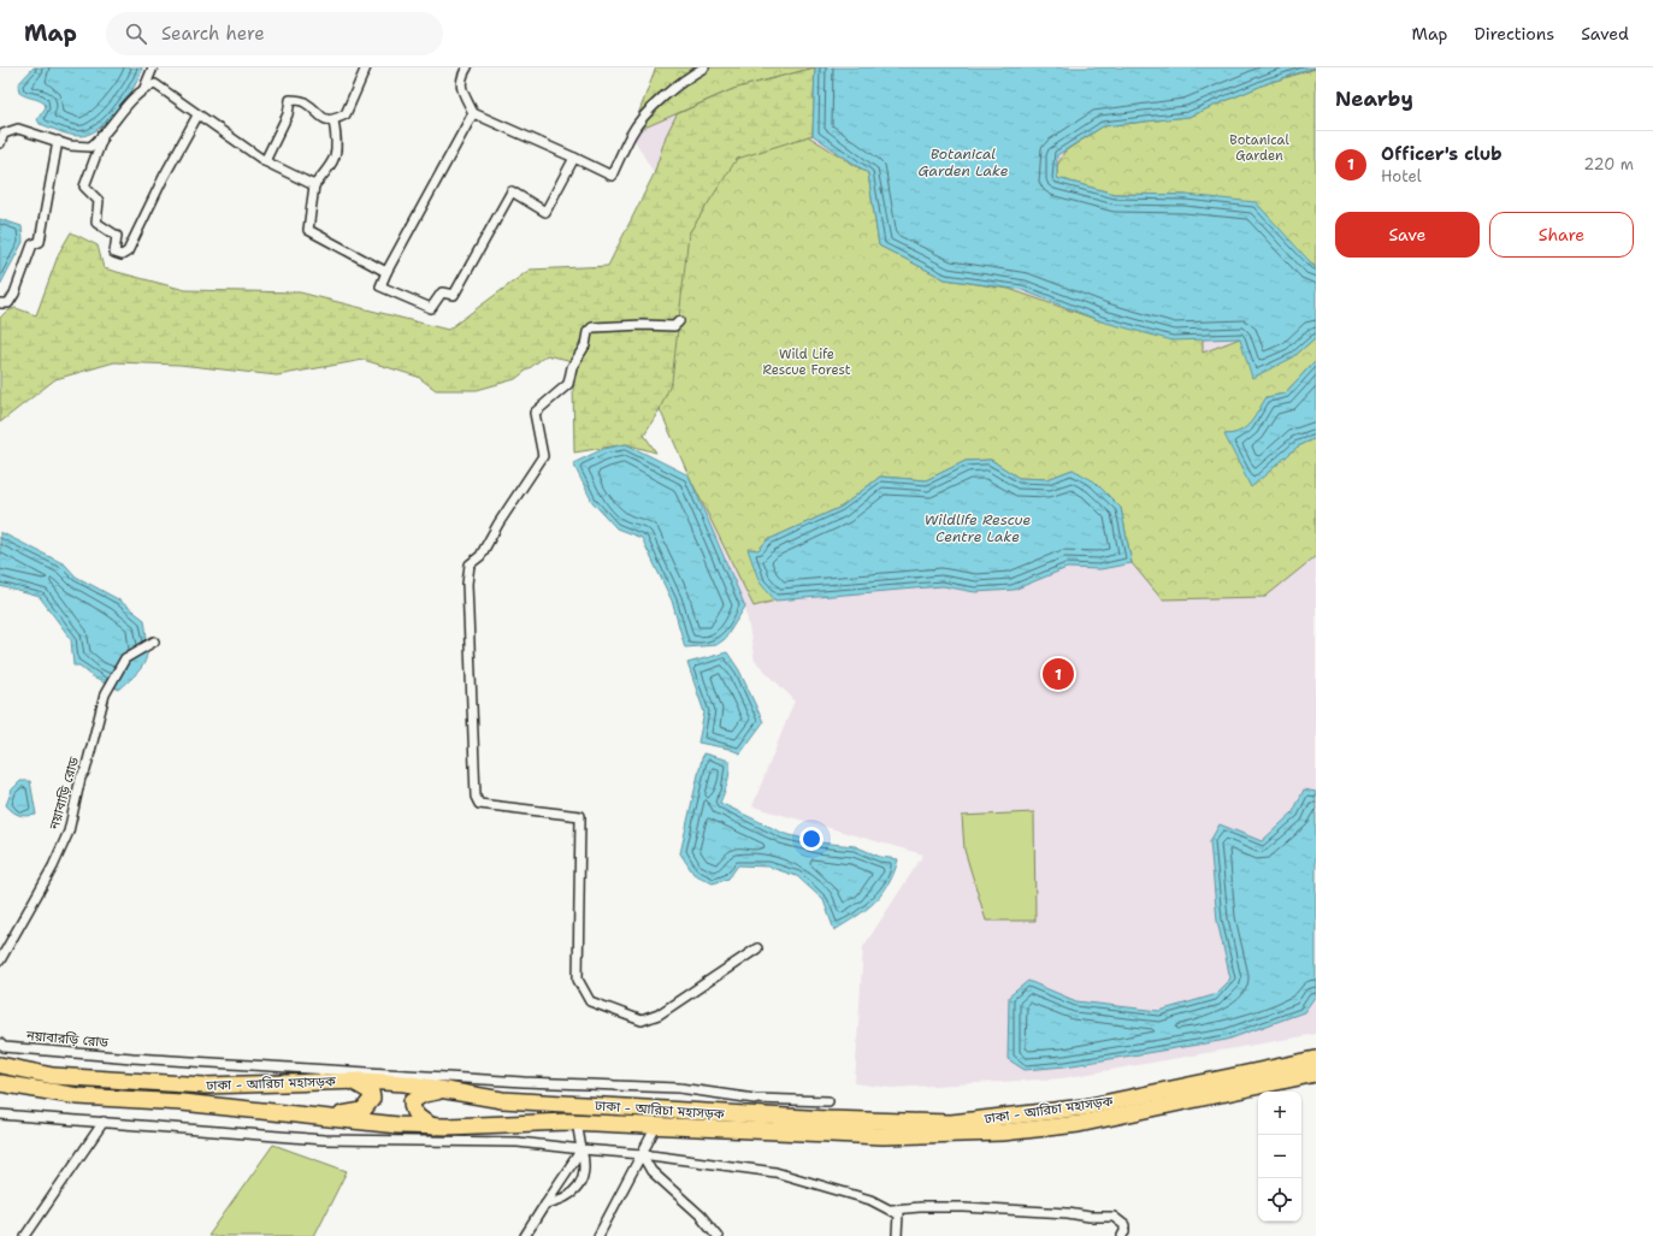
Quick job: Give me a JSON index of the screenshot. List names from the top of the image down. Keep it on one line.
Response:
{"streets":{"highway":["ঢাকা - আরিচা মহাসড়ক"],"street":["নয়াবাড়ি রোড","নয়াবারড়ি রোড"]},"water":["Botanical Garden Lake","Wildlife Rescue Centre Lake"],"parks":["Botanical Garden","Wild Life Rescue Forest"],"page":{"header":"Map","search":"Search here","nav":["Map","Directions","Saved"],"heading":"Nearby","list":[{"mark":"1","name":"Officer's club","note":"Hotel","value":"220 m"}],"buttons":["Save","Share"],"pins":"1","map_buttons":["+","−"]}}
